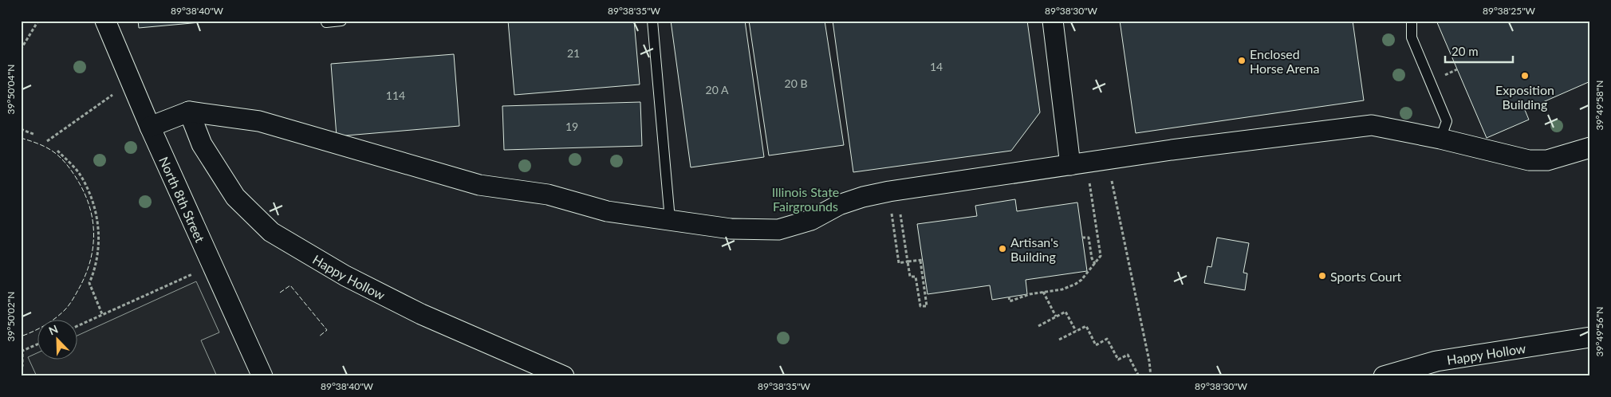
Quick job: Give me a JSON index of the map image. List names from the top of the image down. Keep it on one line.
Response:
{"streets":{"street":["North 8th Street","Happy Hollow"]},"parks":["Illinois State Fairgrounds"],"places":["Enclosed Horse Arena","Exposition Building","Artisan's Building","Sports Court"],"house_numbers":["21","14","20 B","20 A","114","19"],"scale_bar":"20 m","north":"top left","coordinates":["89°38'40\"W","89°38'35\"W","89°38'30\"W","89°38'25\"W","39°50'04\"N","39°49'58\"N","39°50'02\"N","39°49'56\"N"]}
